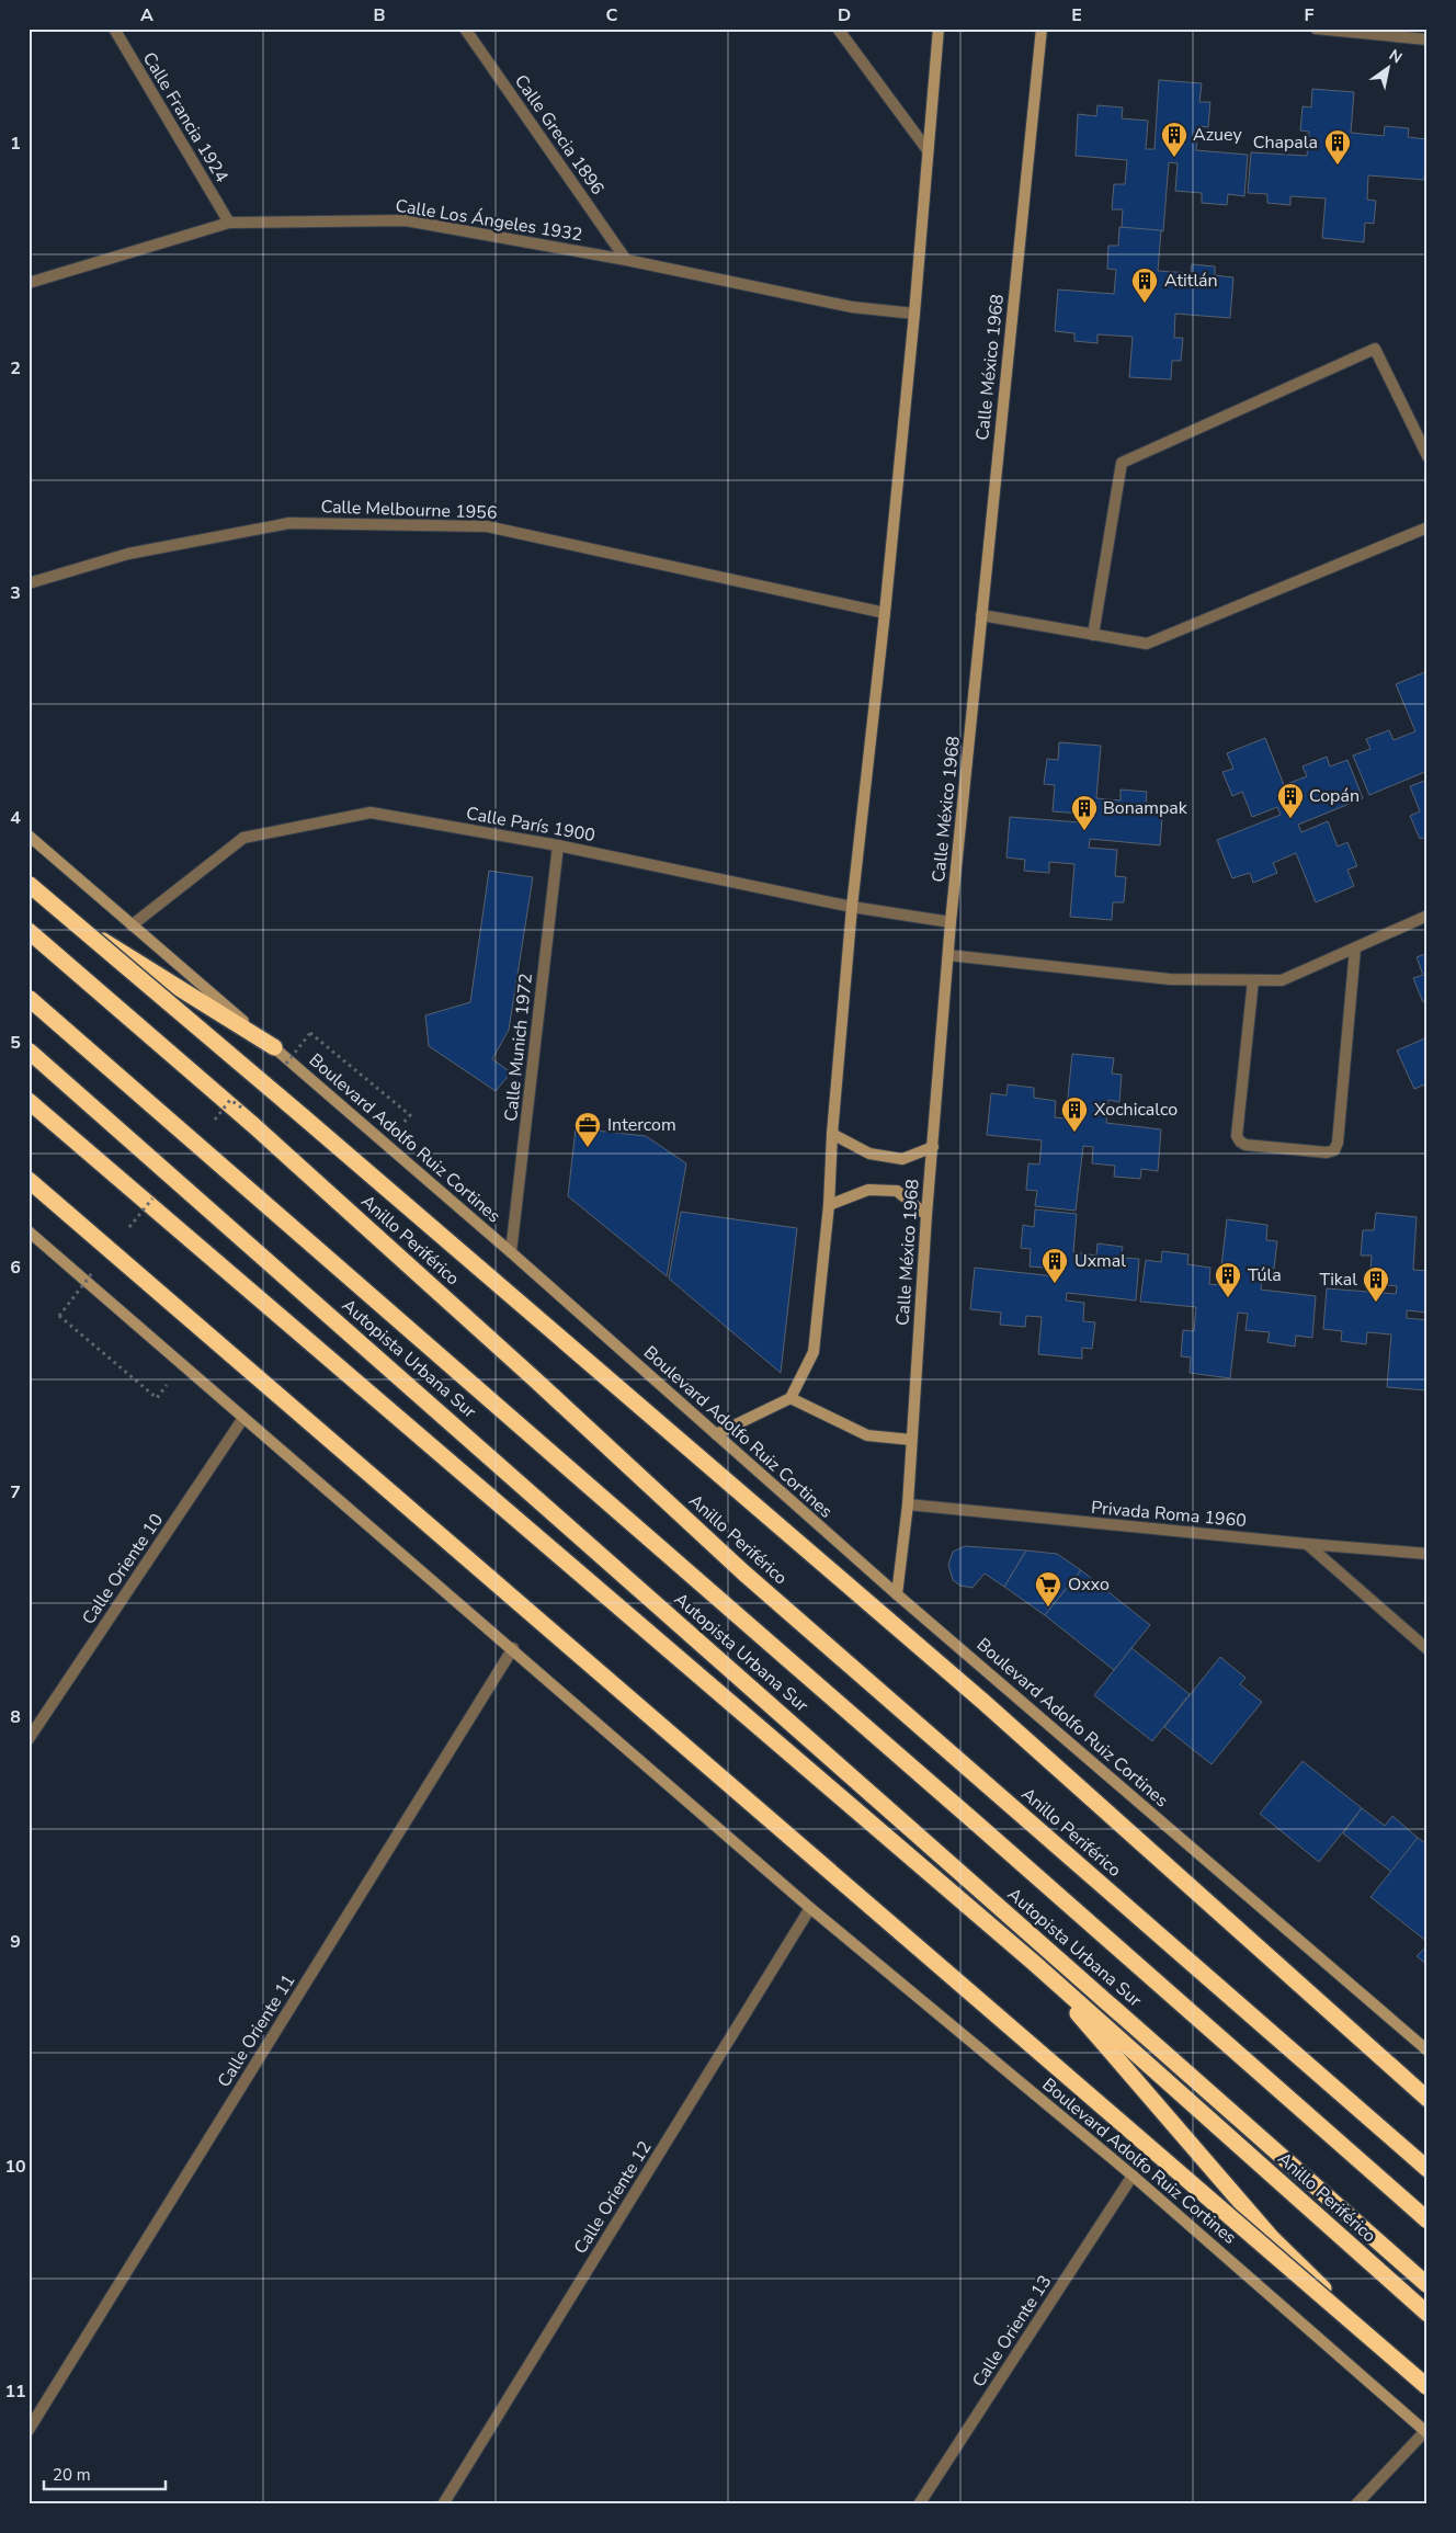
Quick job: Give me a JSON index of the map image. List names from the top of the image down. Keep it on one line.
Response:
{"streets":{"highway":["Anillo Periférico","Autopista Urbana Sur"],"main road":["Calle México 1968","Boulevard Adolfo Ruiz Cortines"],"street":["Calle Francia 1924","Calle Grecia 1896","Calle Los Ángeles 1932","Calle Melbourne 1956","Calle París 1900","Calle Munich 1972","Privada Roma 1960","Calle Oriente 10","Calle Oriente 11","Calle Oriente 12","Calle Oriente 13"]},"crossings":[["Calle Francia 1924","Calle Los Ángeles 1932"],["Calle Grecia 1896","Calle Los Ángeles 1932"],["Calle México 1968","Calle París 1900"],["Calle México 1968","Boulevard Adolfo Ruiz Cortines"],["Calle México 1968","Privada Roma 1960"],["Calle París 1900","Calle Munich 1972"],["Calle París 1900","Boulevard Adolfo Ruiz Cortines"],["Calle Munich 1972","Boulevard Adolfo Ruiz Cortines"],["Boulevard Adolfo Ruiz Cortines","Calle Oriente 10"],["Boulevard Adolfo Ruiz Cortines","Calle Oriente 11"],["Boulevard Adolfo Ruiz Cortines","Calle Oriente 12"],["Boulevard Adolfo Ruiz Cortines","Calle Oriente 13"]],"places":{"building":["Azuey","Chapala","Atitlán","Copán","Bonampak","Xochicalco","Uxmal","Túla","Tikal"],"office":["Intercom"],"supermarket":["Oxxo"]},"scale_bar":"20 m","north":"top right","grid":{"columns":["A","B","C","D","E","F"],"rows":["1","2","3","4","5","6","7","8","9","10","11"]}}
